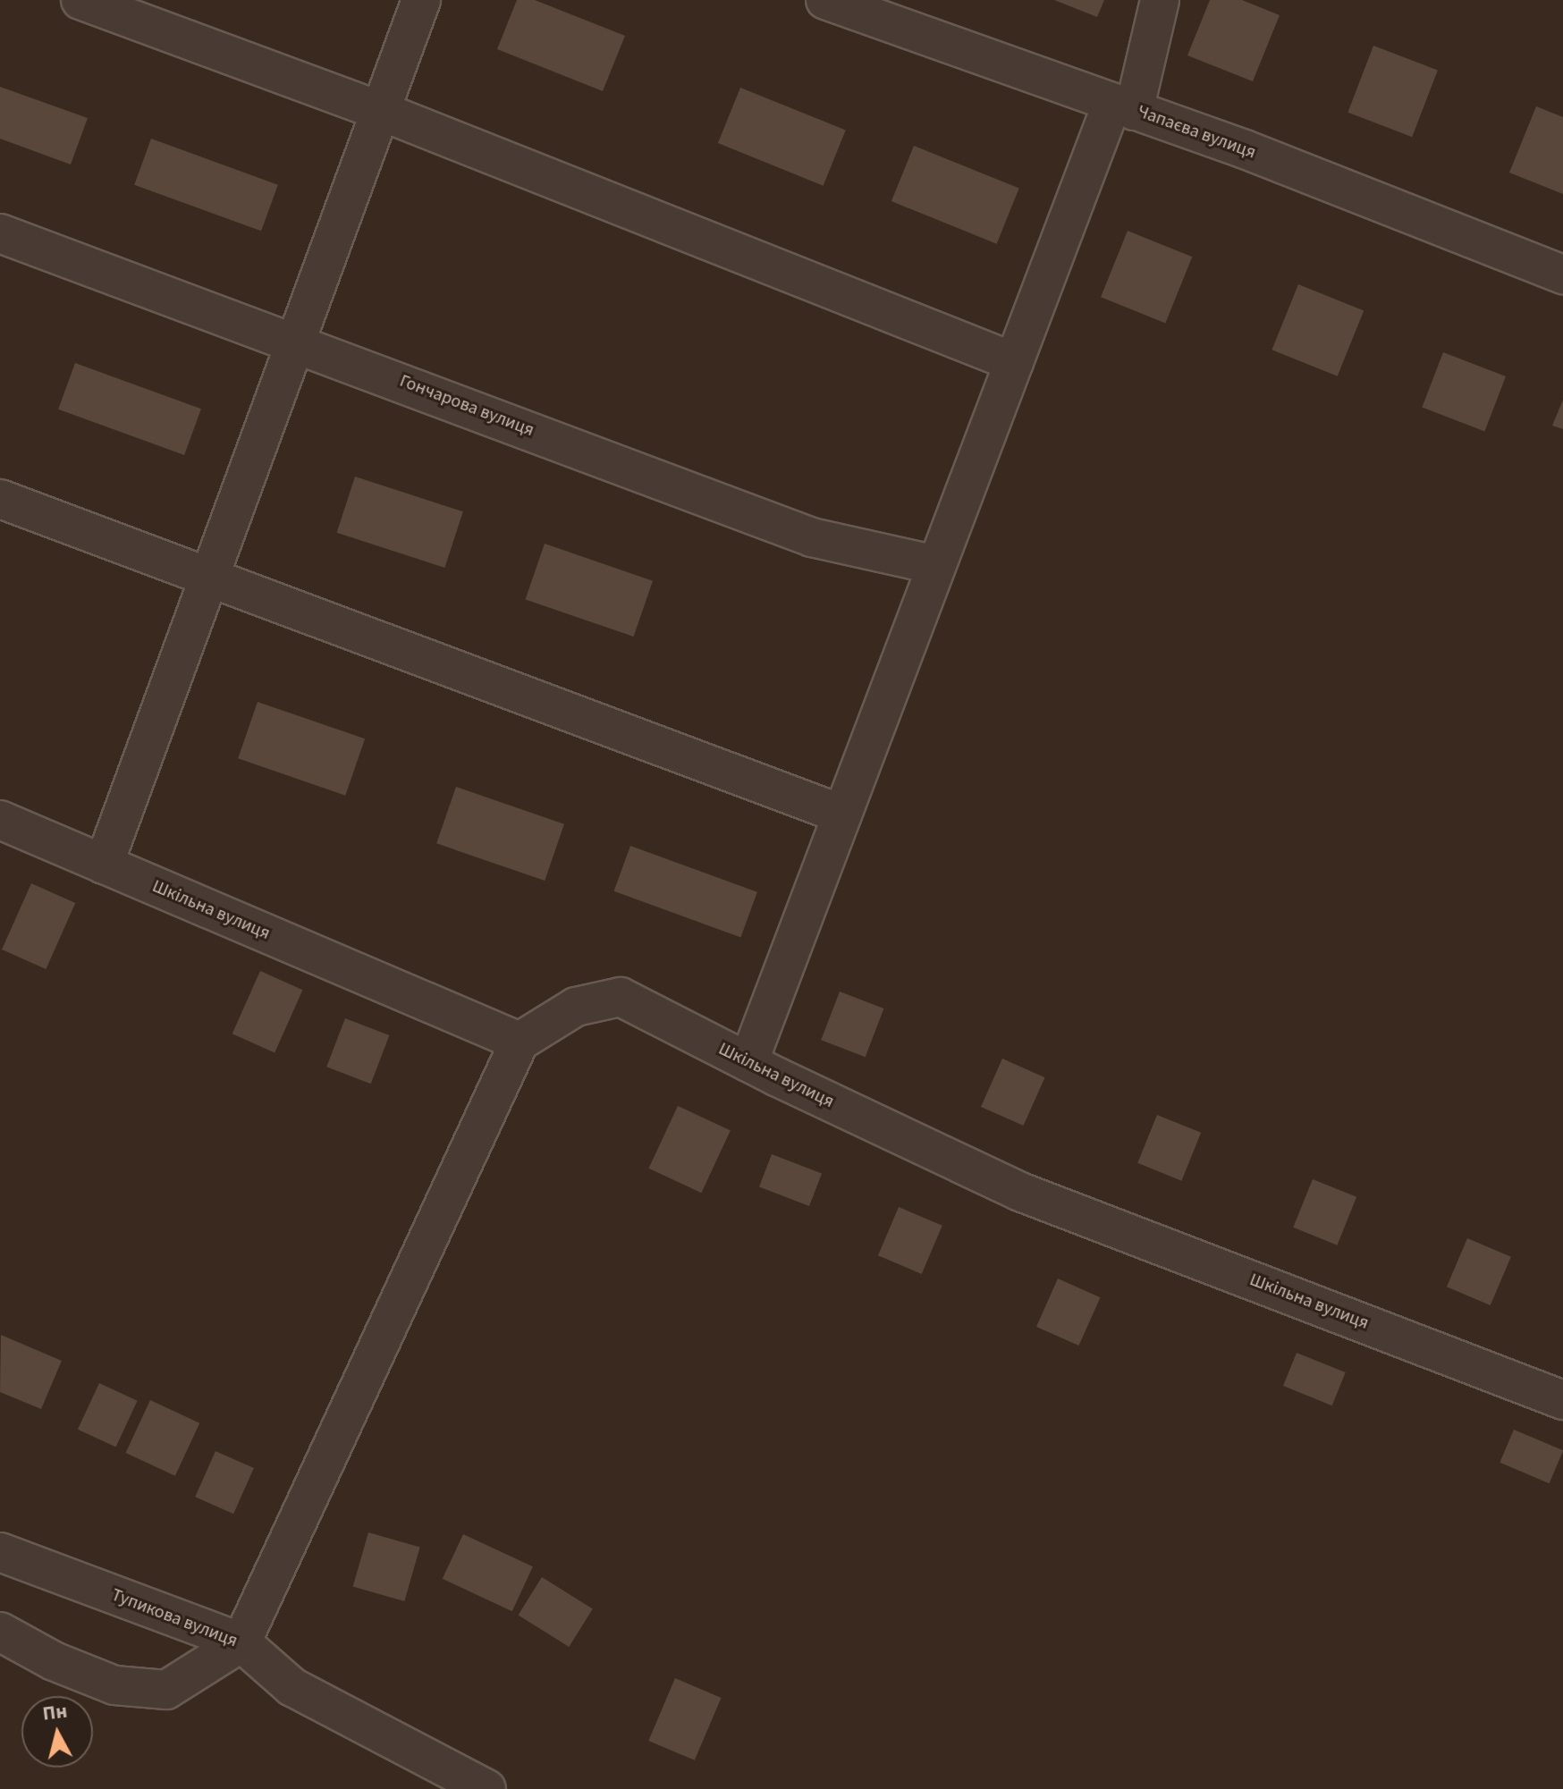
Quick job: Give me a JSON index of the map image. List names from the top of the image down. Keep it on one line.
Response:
{"streets":{"street":["Чапаєва вулиця","Гончарова вулиця","Шкільна вулиця","Тупикова вулиця"]},"north":"top"}
